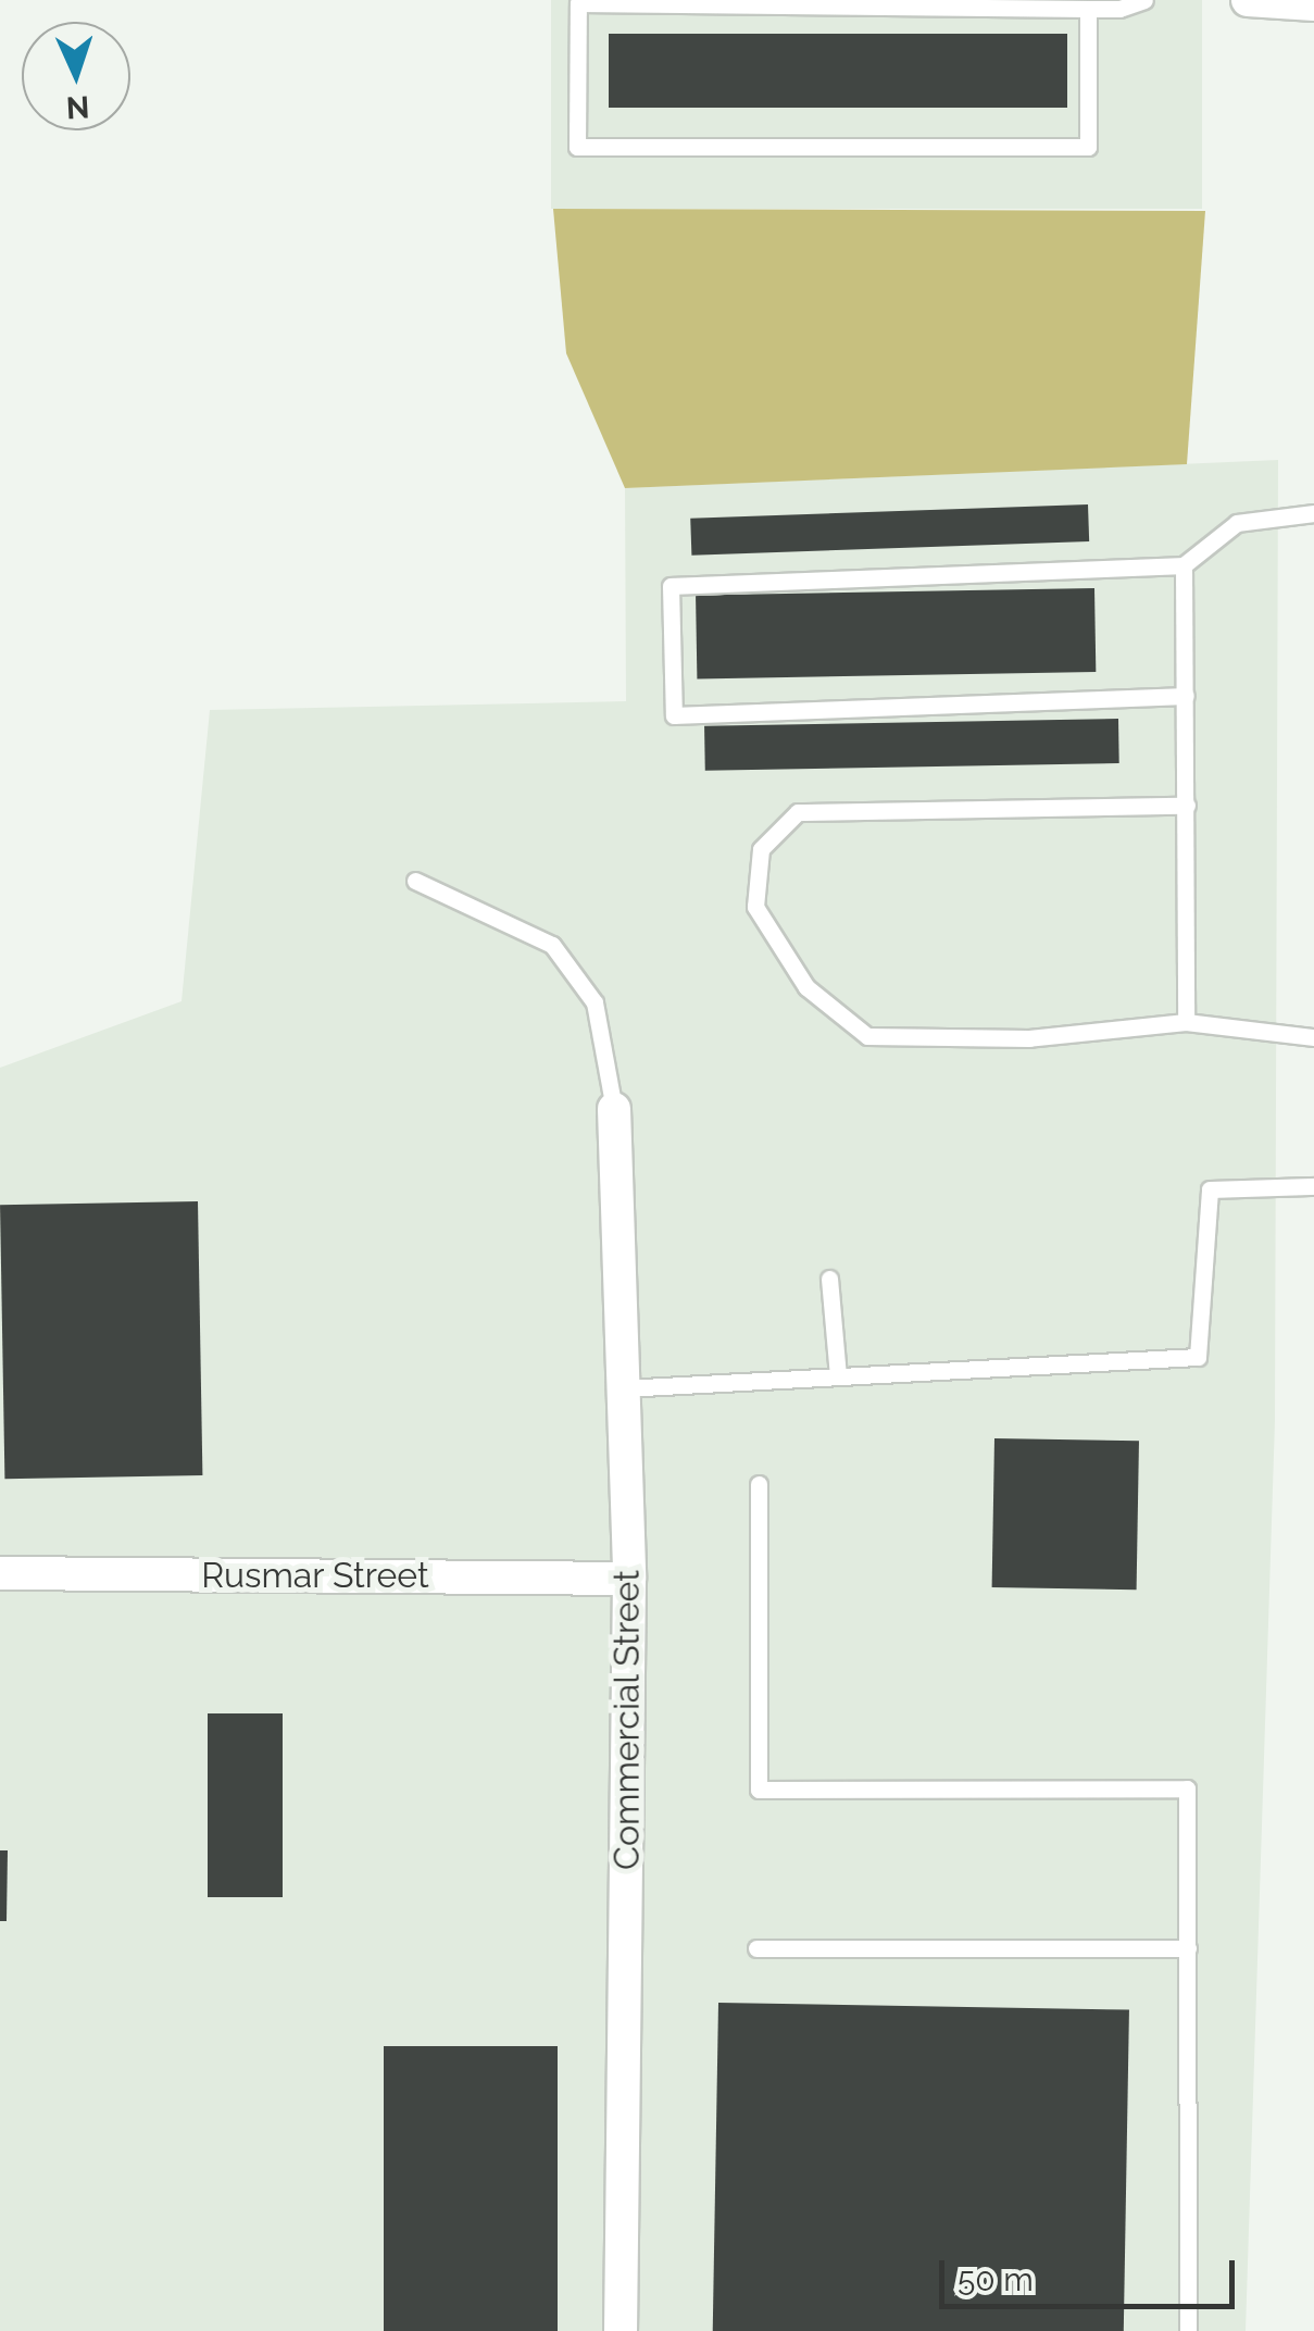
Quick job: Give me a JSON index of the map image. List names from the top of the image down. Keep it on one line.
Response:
{"streets":{"street":["Rusmar Street","Commercial Street"]},"crossings":[["Rusmar Street","Commercial Street"]],"scale_bar":"50 m","north":"bottom"}
